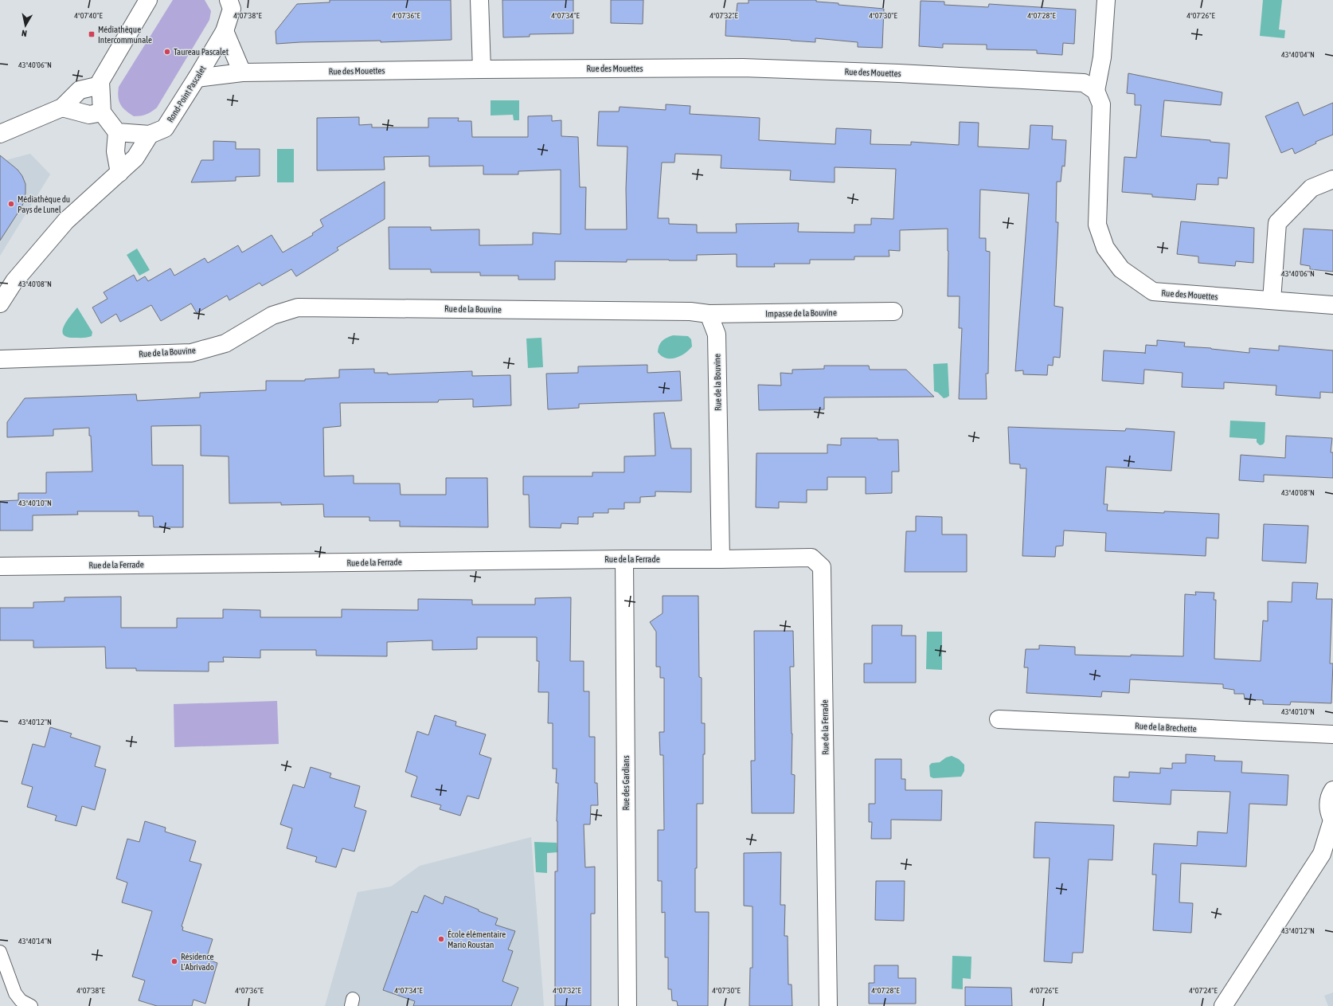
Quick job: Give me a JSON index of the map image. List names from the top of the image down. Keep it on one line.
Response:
{"streets":{"street":["Rue des Mouettes","Rond-Point Pascalet","Rue de la Bouvine","Impasse de la Bouvine","Rue de la Ferrade","Rue de la Brechette","Rue des Gardians"]},"crossings":[["Rue des Mouettes","Rond-Point Pascalet"],["Rue de la Bouvine","Impasse de la Bouvine"],["Rue de la Bouvine","Rue de la Ferrade"],["Rue de la Ferrade","Rue des Gardians"]],"places":{"transit":["Médiathèque Intercommunale"],"other":["Taureau Pascalet","Médiathèque du Pays de Lunel","École élémentaire Mario Roustan","Résidence L'Abrivado"]},"north":"bottom","coordinates":["4°07'40\"E","4°07'38\"E","4°07'36\"E","4°07'34\"E","4°07'32\"E","4°07'30\"E","4°07'28\"E","4°07'26\"E","43°40'04\"N","43°40'06\"N","43°40'08\"N","43°40'10\"N","43°40'12\"N","43°40'14\"N","4°07'24\"E"]}
